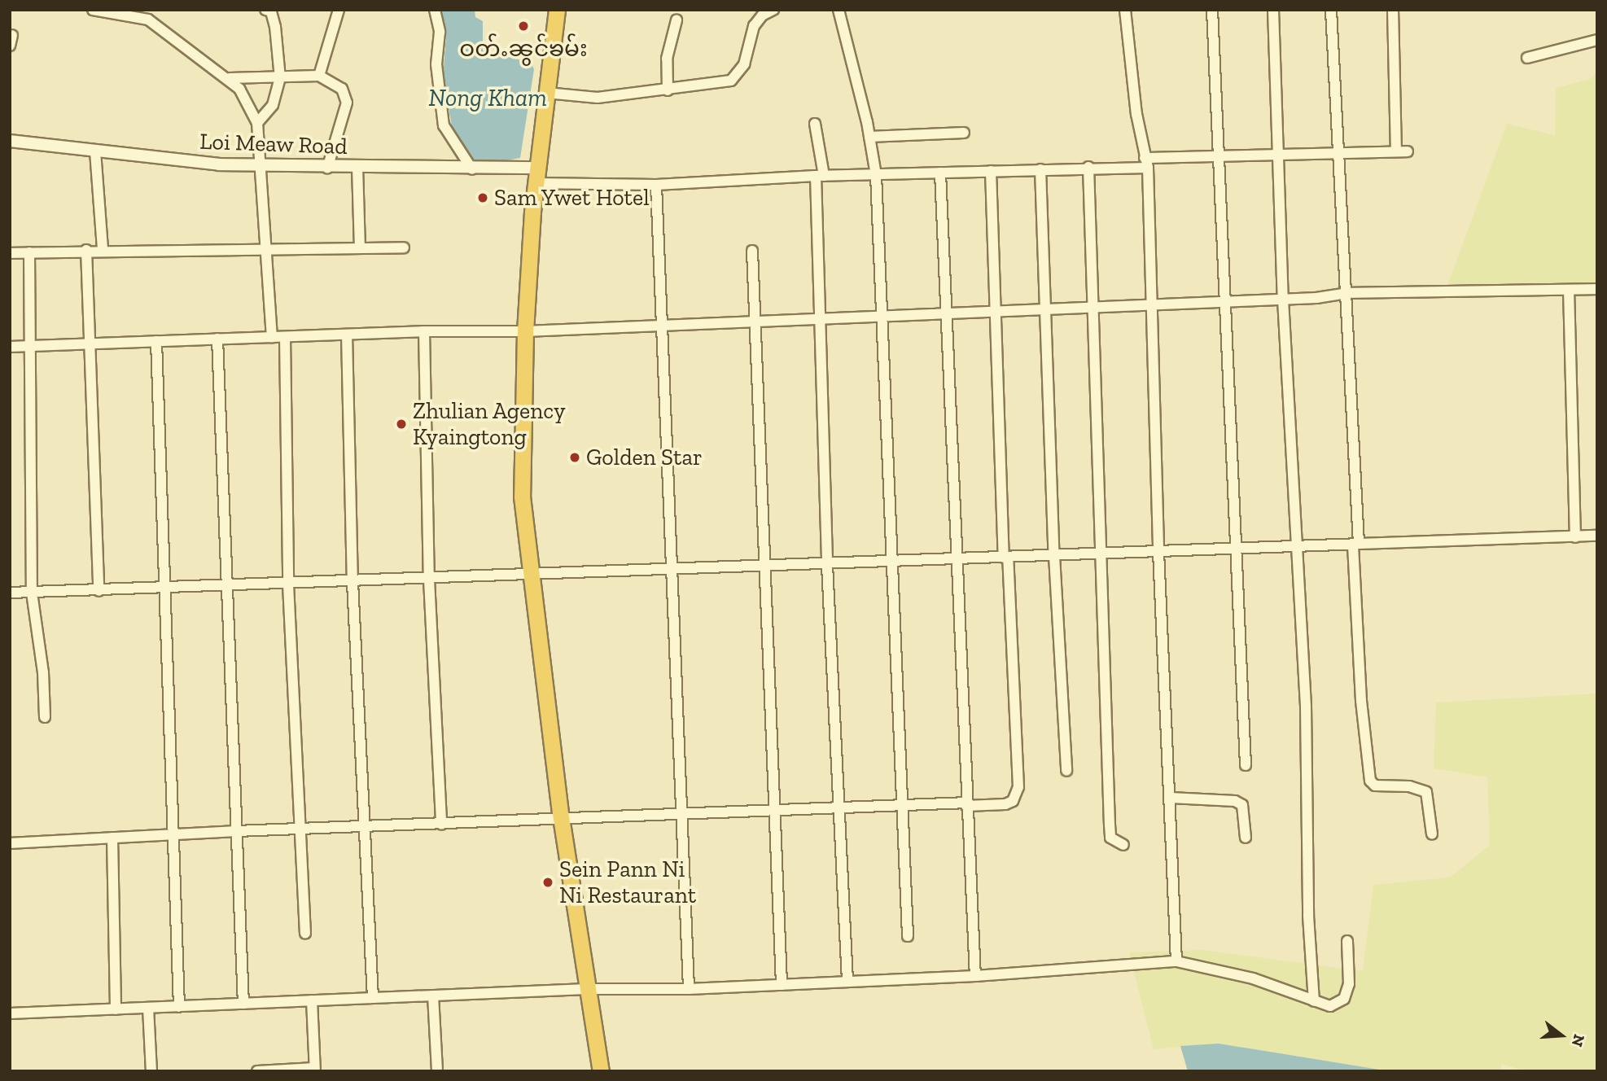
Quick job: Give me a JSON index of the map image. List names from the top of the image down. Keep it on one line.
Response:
{"streets":{"street":["Loi Meaw Road"]},"water":["Nong Kham"],"places":["ဝတ်ႉၼွင်ၶမ်း","Sam Ywet Hotel","Zhulian Agency Kyaingtong","Golden Star","Sein Pann Ni Ni Restaurant"],"north":"right"}
